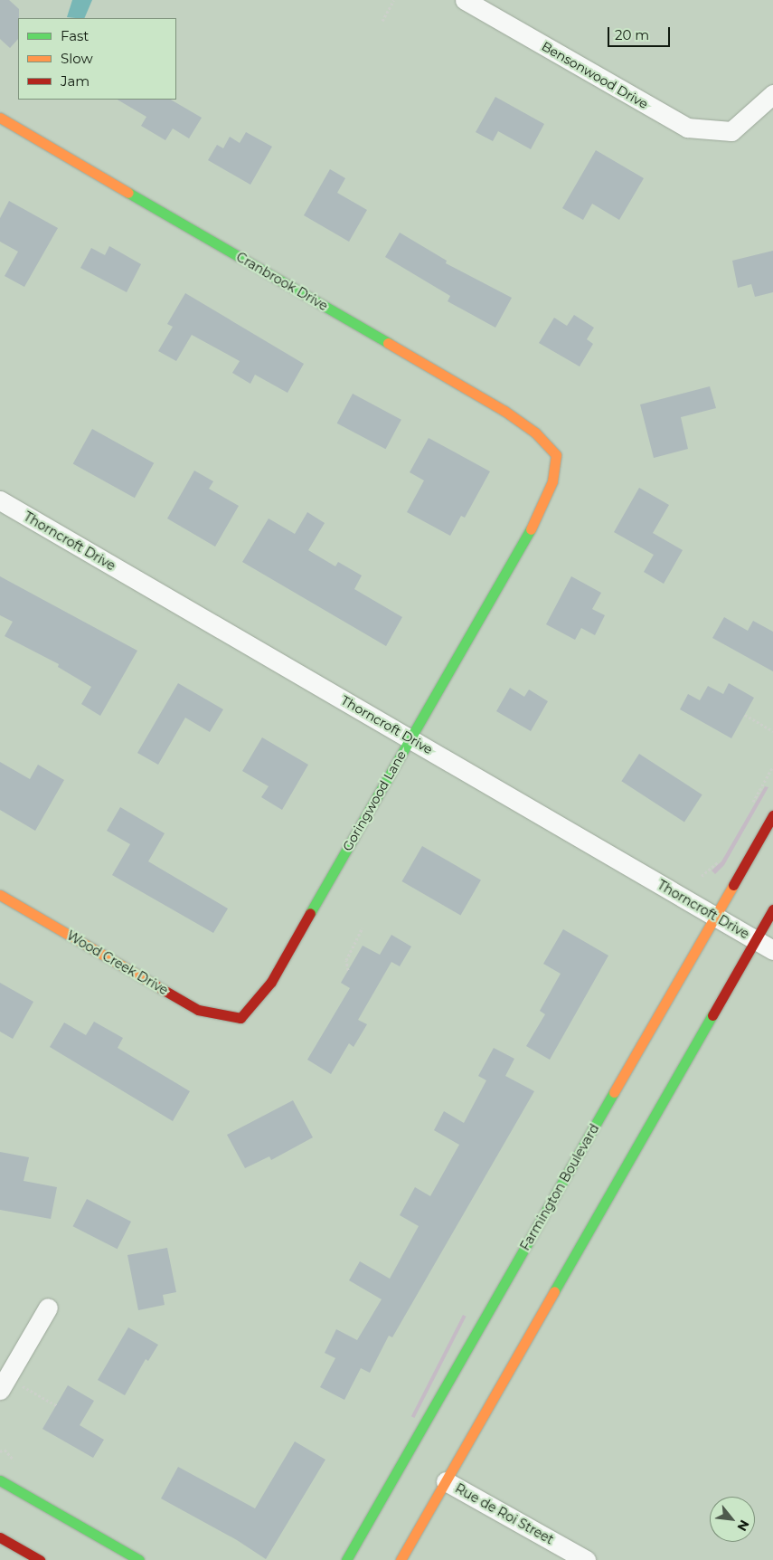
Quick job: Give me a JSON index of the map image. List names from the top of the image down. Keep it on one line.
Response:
{"streets":{"street":["Bensonwood Drive","Cranbrook Drive","Thorncroft Drive","Goringwood Lane","Wood Creek Drive","Farmington Boulevard","Rue de Roi Street"]},"crossings":[["Cranbrook Drive","Goringwood Lane"],["Thorncroft Drive","Goringwood Lane"],["Thorncroft Drive","Farmington Boulevard"],["Goringwood Lane","Wood Creek Drive"]],"legend":["Fast","Slow","Jam"],"scale_bar":"20 m","north":"bottom right"}
